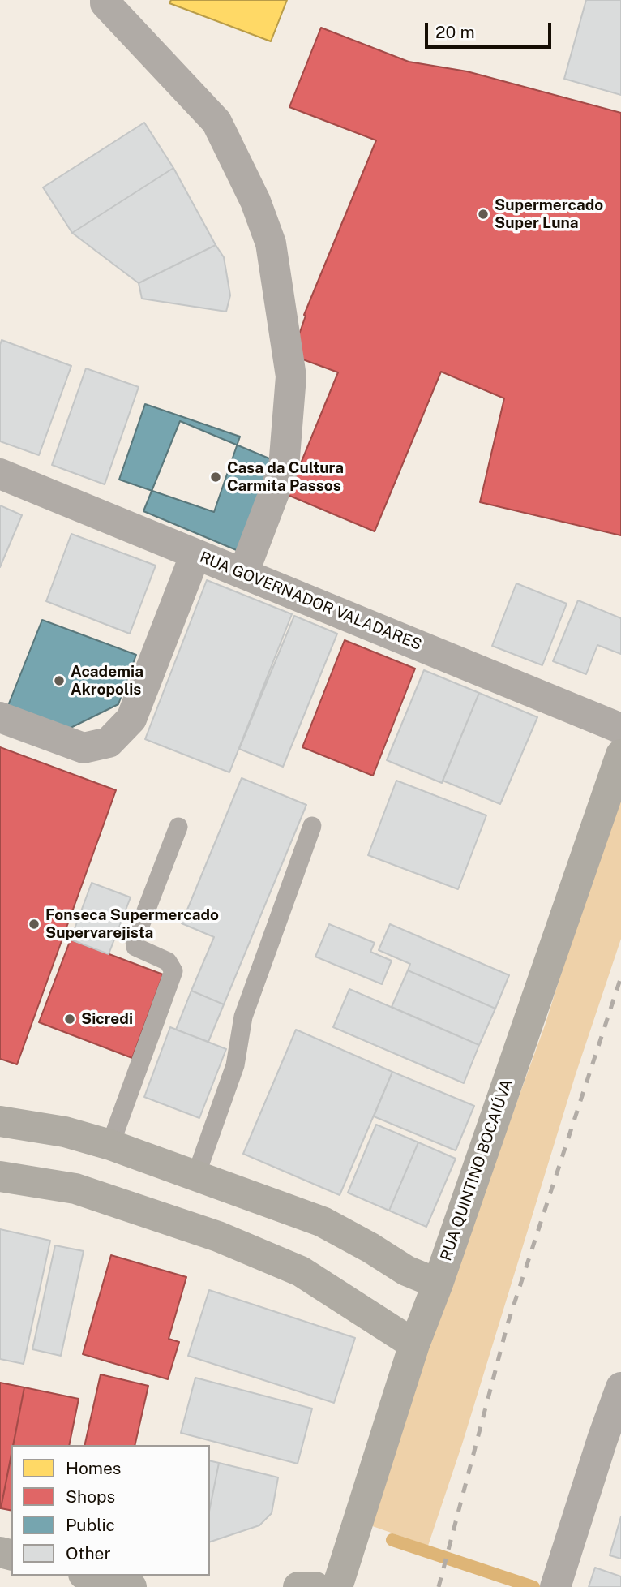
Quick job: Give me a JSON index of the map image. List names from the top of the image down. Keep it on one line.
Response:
{"streets":{"street":["RUA GOVERNADOR VALADARES","RUA QUINTINO BOCAIÚVA"]},"places":["Supermercado Super Luna","Casa da Cultura Carmita Passos","Academia Akropolis","Fonseca Supermercado Supervarejista","Sicredi"],"legend":["Homes","Shops","Public","Other"],"scale_bar":"20 m"}
